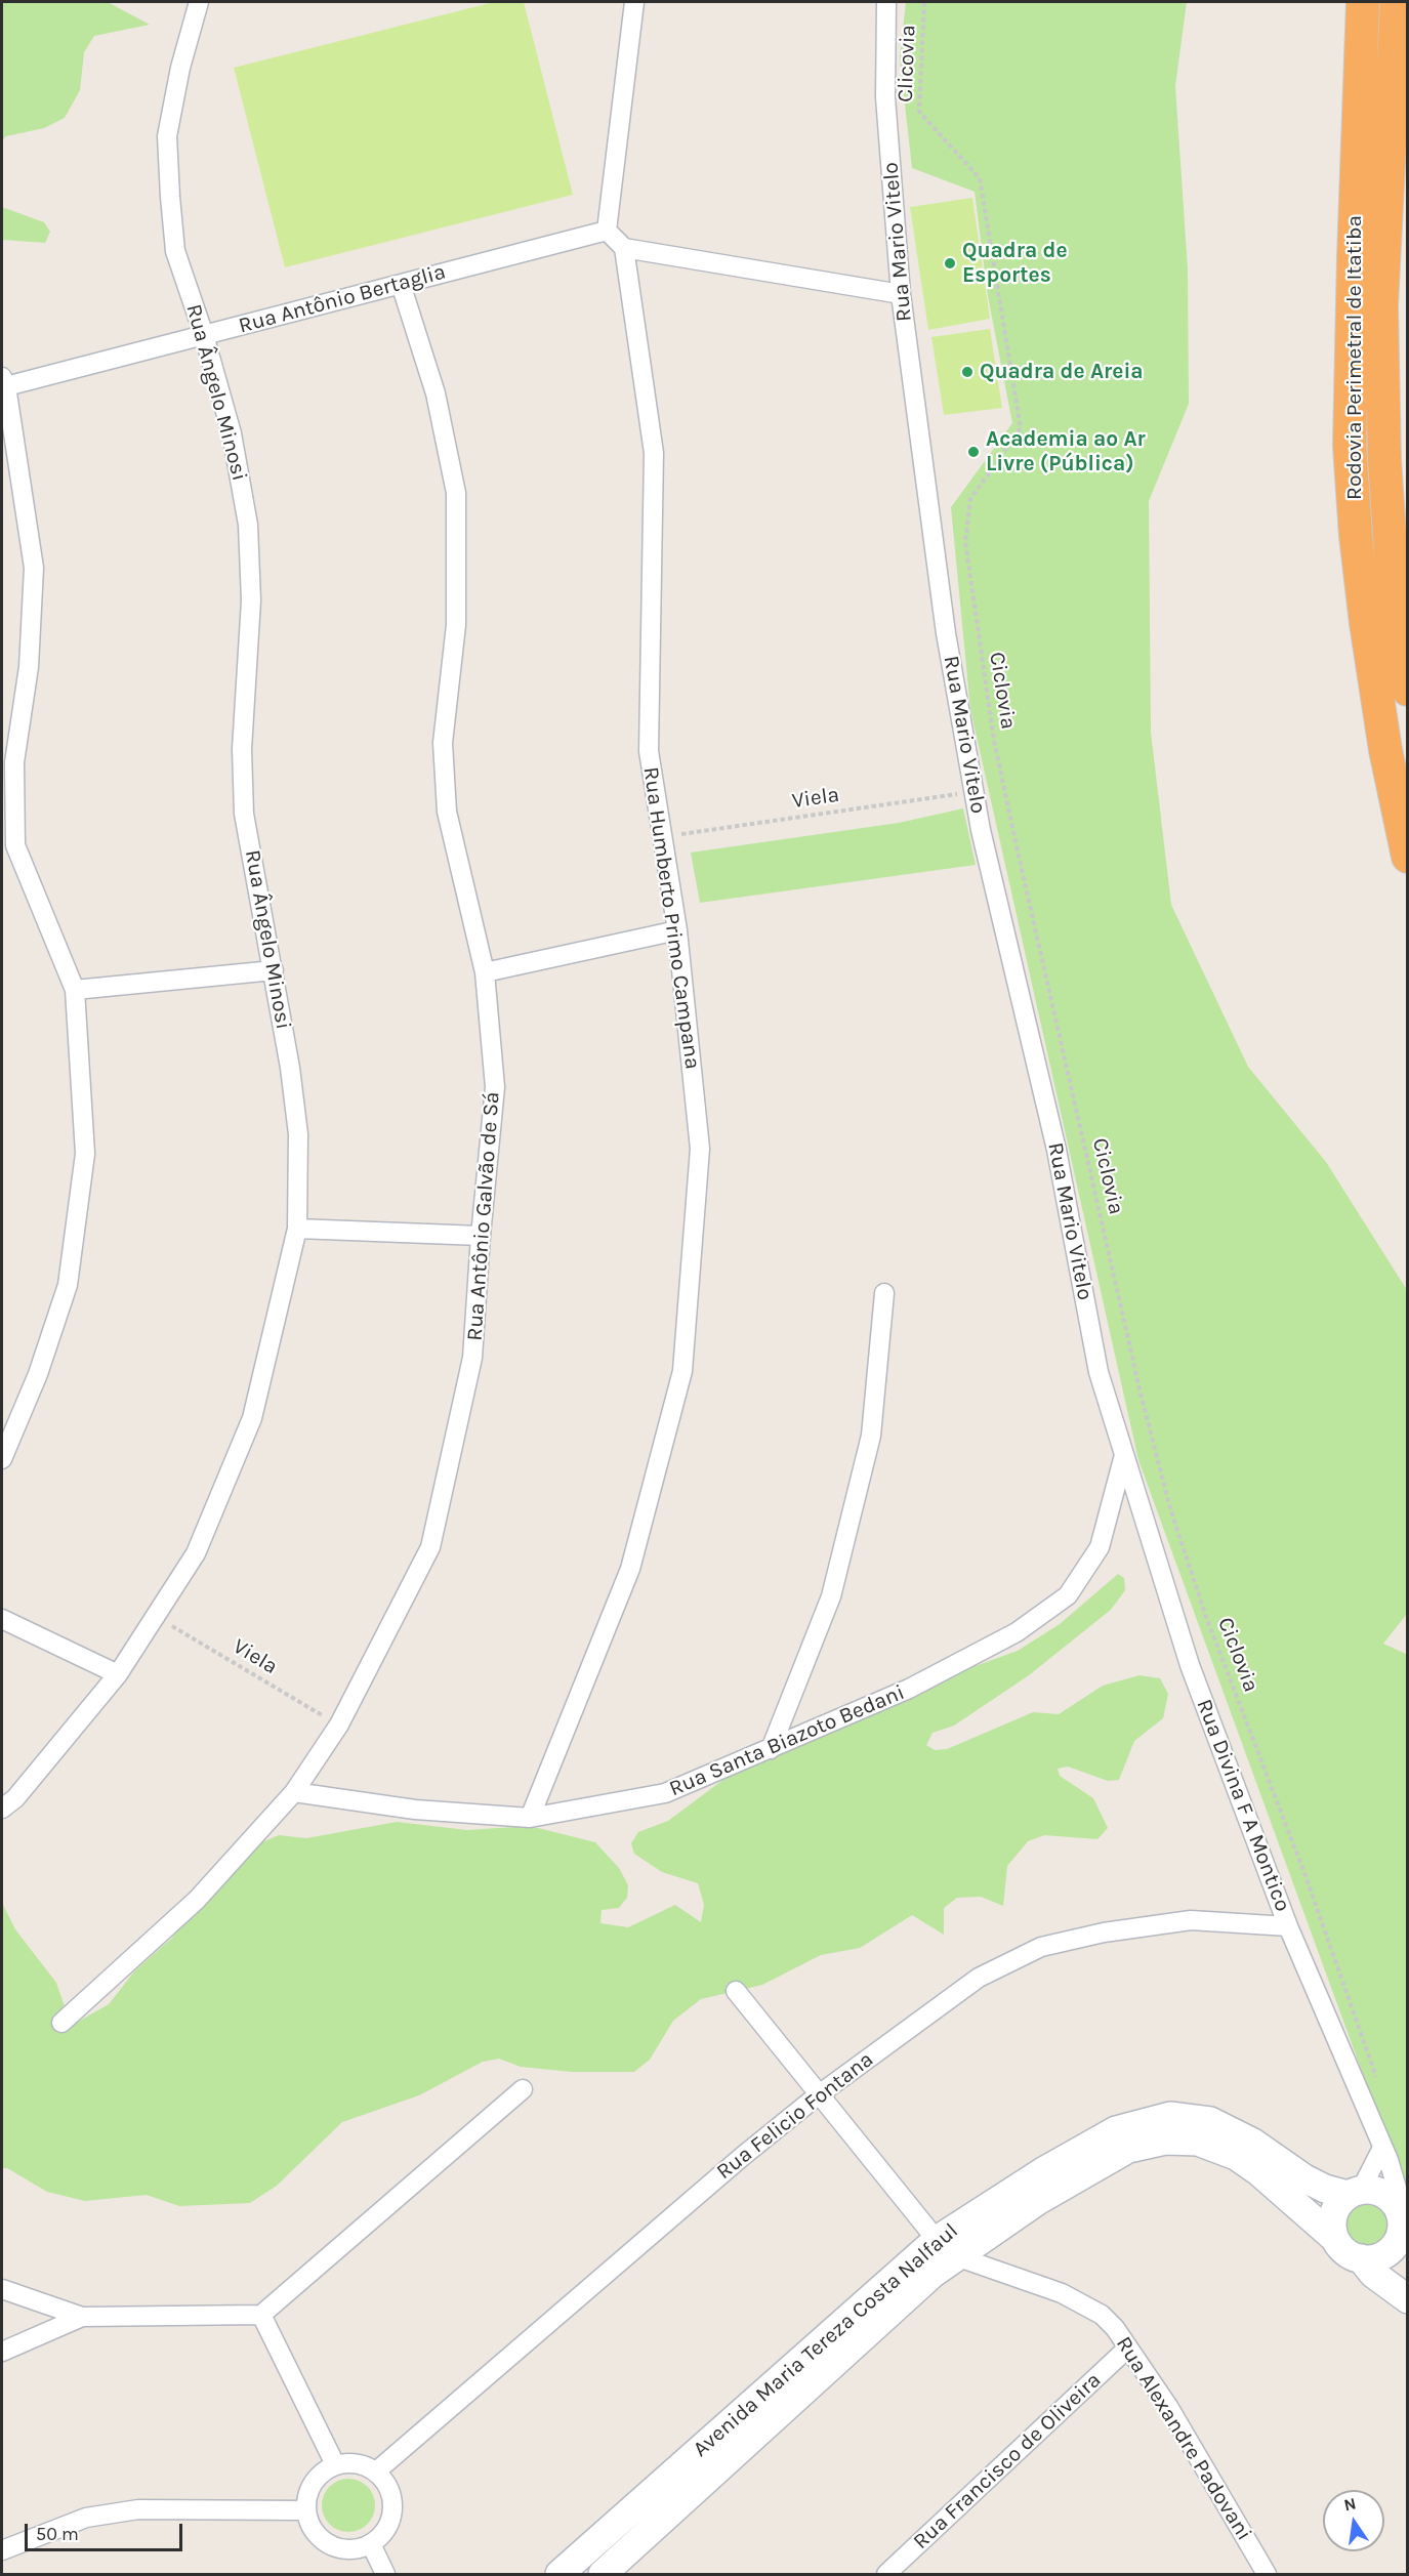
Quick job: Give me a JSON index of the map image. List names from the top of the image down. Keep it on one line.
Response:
{"streets":{"highway":["Rodovia Perimetral de Itatiba"],"main road":["Avenida Maria Tereza Costa Nalfaul"],"street":["Rua Mario Vitelo","Rua Antônio Bertaglia","Rua Ângelo Minosi","Rua Humberto Primo Campana","Rua Antônio Galvão de Sá","Rua Santa Biazoto Bedani","Rua Divina F A Montico","Rua Felicio Fontana","Rua Alexandre Padovani","Rua Francisco de Oliveira"],"path":["Clicovia","Ciclovia","Viela"]},"crossings":[["Clicovia","Ciclovia"],["Rua Mario Vitelo","Viela"],["Rua Mario Vitelo","Rua Santa Biazoto Bedani"],["Rua Mario Vitelo","Rua Divina F A Montico"],["Rua Antônio Bertaglia","Rua Ângelo Minosi"],["Rua Antônio Bertaglia","Rua Antônio Galvão de Sá"],["Rua Ângelo Minosi","Viela"],["Viela","Rua Humberto Primo Campana"],["Viela","Rua Antônio Galvão de Sá"],["Rua Humberto Primo Campana","Rua Santa Biazoto Bedani"],["Rua Antônio Galvão de Sá","Rua Santa Biazoto Bedani"],["Rua Santa Biazoto Bedani","Rua Divina F A Montico"],["Rua Divina F A Montico","Rua Felicio Fontana"],["Rua Divina F A Montico","Avenida Maria Tereza Costa Nalfaul"],["Avenida Maria Tereza Costa Nalfaul","Rua Alexandre Padovani"],["Rua Alexandre Padovani","Rua Francisco de Oliveira"]],"places":["Quadra de Esportes","Quadra de Areia","Academia ao Ar Livre (Pública)"],"scale_bar":"50 m","north":"top"}
